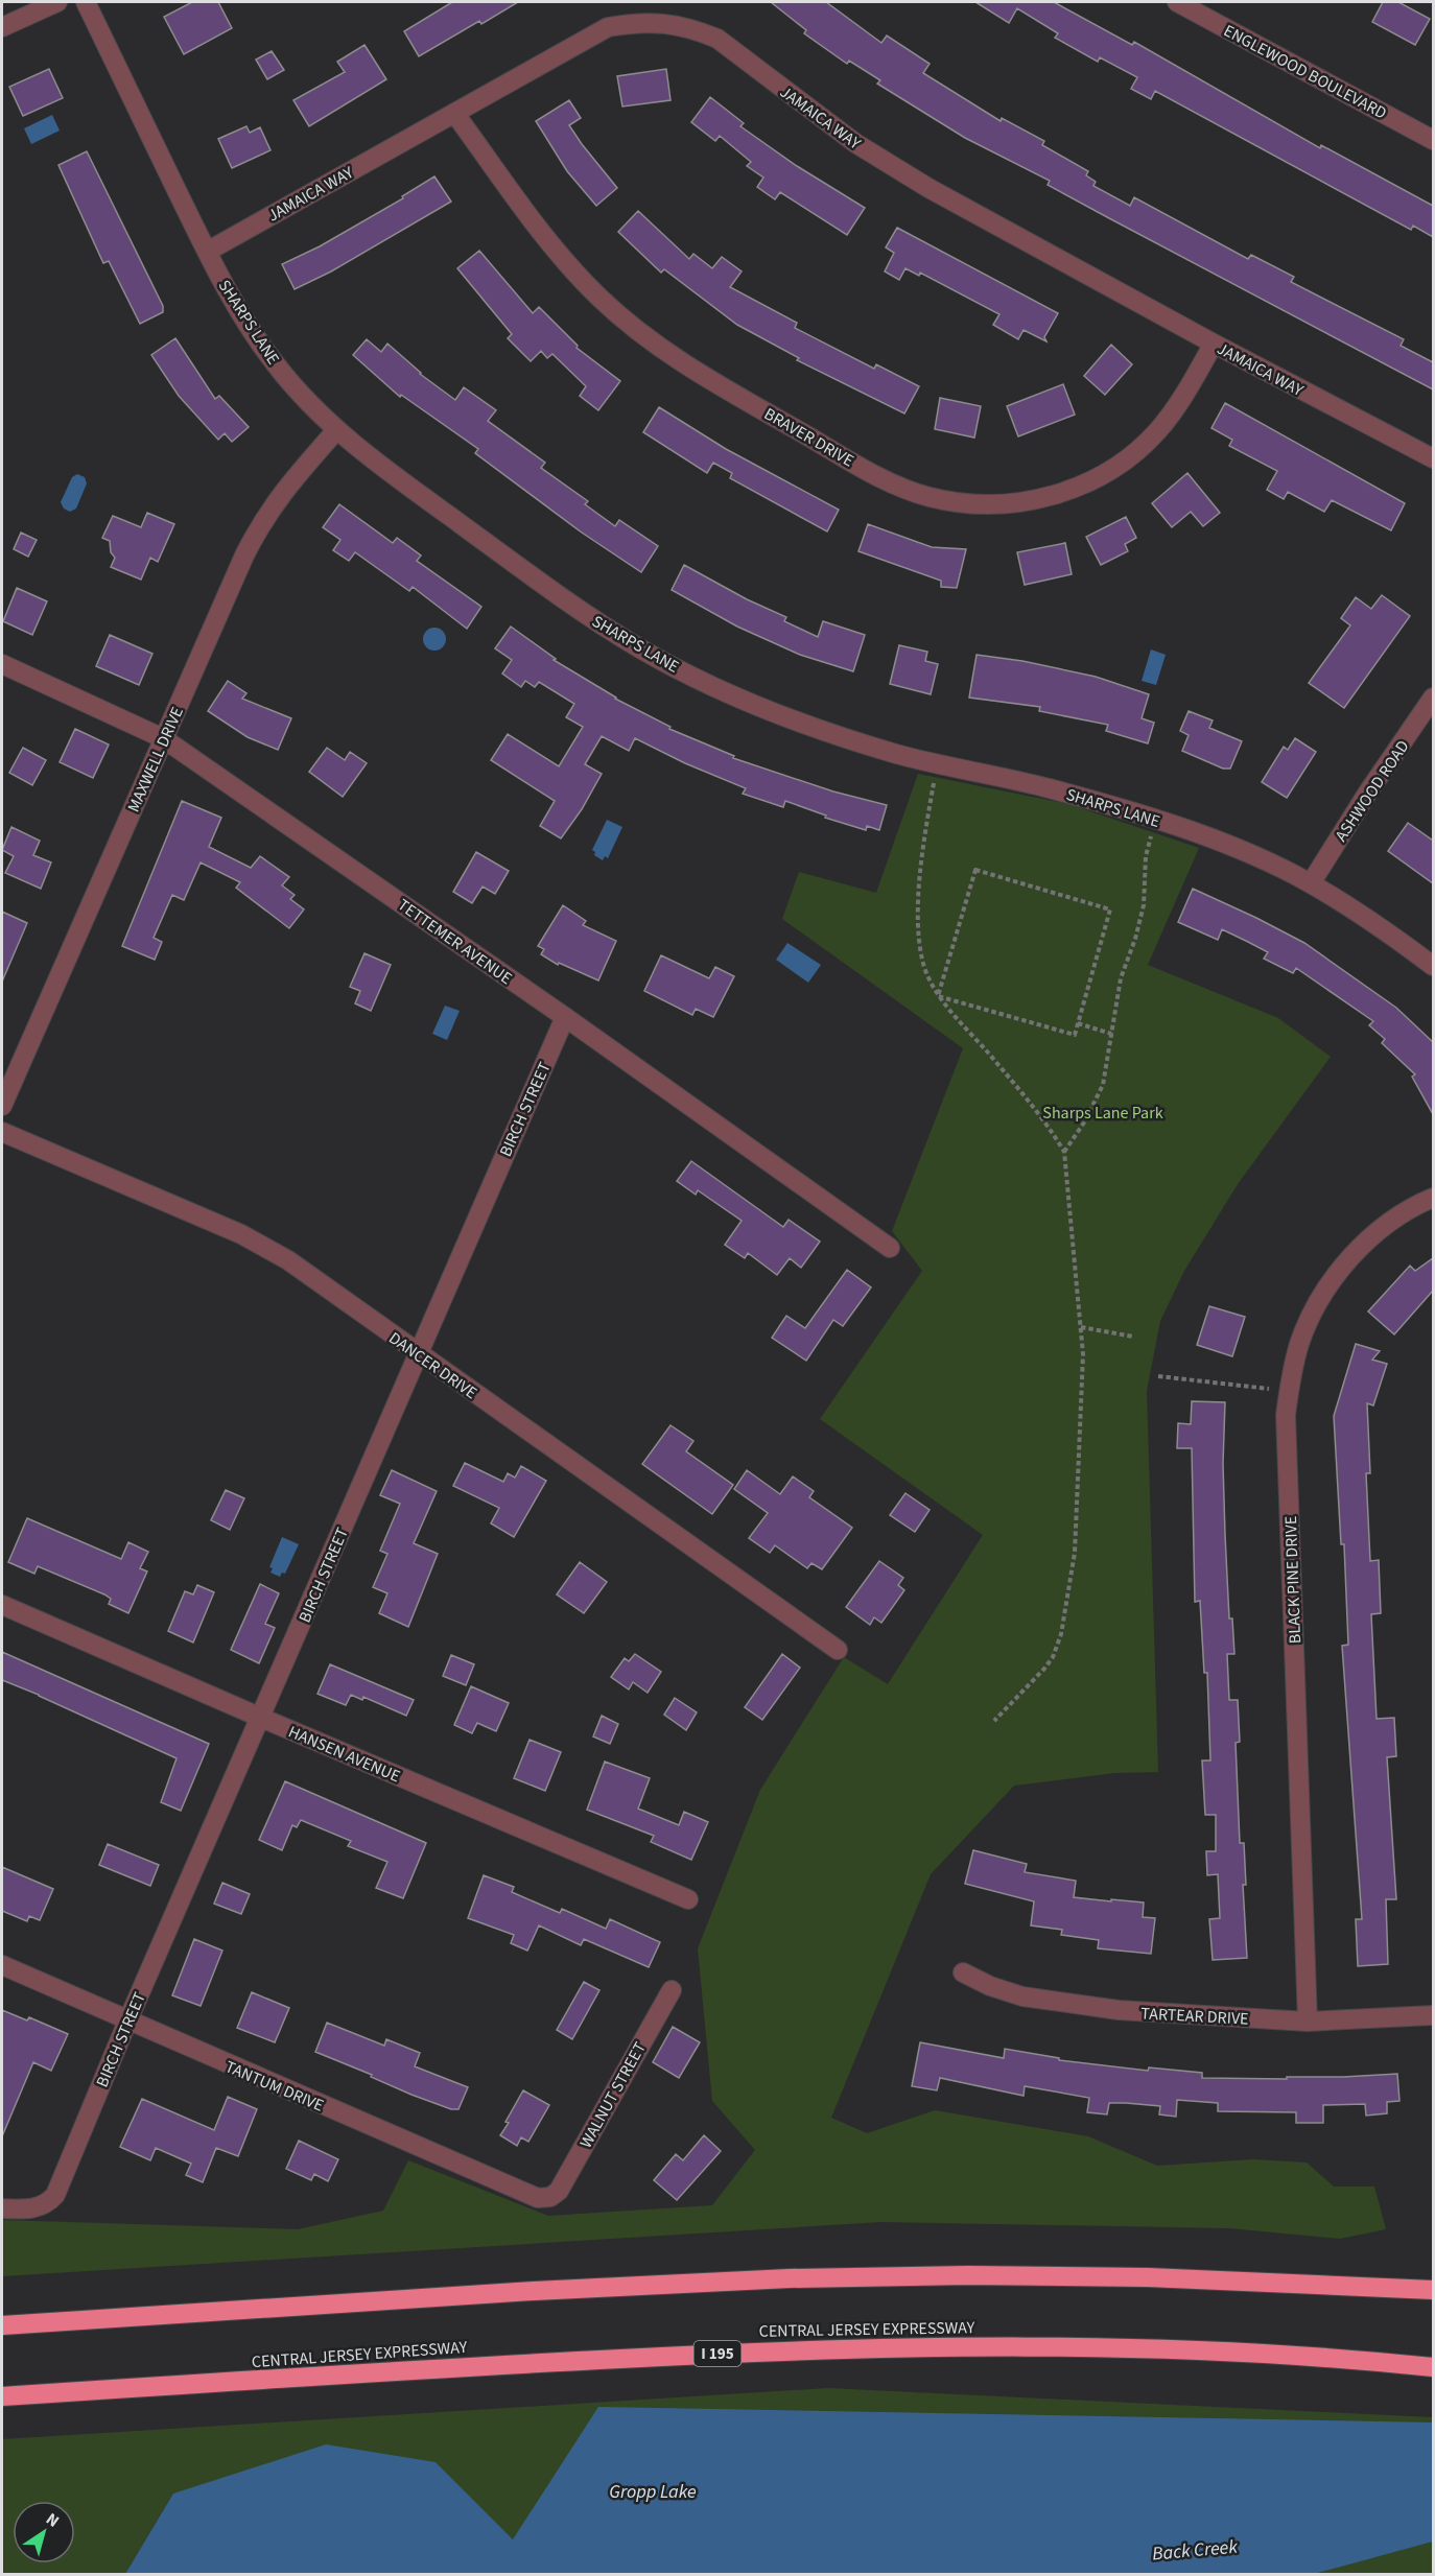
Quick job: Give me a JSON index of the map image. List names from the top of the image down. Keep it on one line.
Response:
{"streets":{"highway":["CENTRAL JERSEY EXPRESSWAY","I 195"],"street":["ENGLEWOOD BOULEVARD","JAMAICA WAY","SHARPS LANE","BRAVER DRIVE","MAXWELL DRIVE","ASHWOOD ROAD","TETTEMER AVENUE","BIRCH STREET","DANCER DRIVE","BLACK PINE DRIVE","HANSEN AVENUE","TARTEAR DRIVE","TANTUM DRIVE","WALNUT STREET"]},"crossings":[["JAMAICA WAY","SHARPS LANE"],["JAMAICA WAY","BRAVER DRIVE"],["SHARPS LANE","MAXWELL DRIVE"],["SHARPS LANE","ASHWOOD ROAD"],["MAXWELL DRIVE","TETTEMER AVENUE"],["TETTEMER AVENUE","BIRCH STREET"],["BIRCH STREET","DANCER DRIVE"],["BIRCH STREET","HANSEN AVENUE"],["BIRCH STREET","TANTUM DRIVE"],["BLACK PINE DRIVE","TARTEAR DRIVE"],["TANTUM DRIVE","WALNUT STREET"]],"water":["Gropp Lake","Back Creek"],"parks":["Sharps Lane Park"],"north":"top right"}
